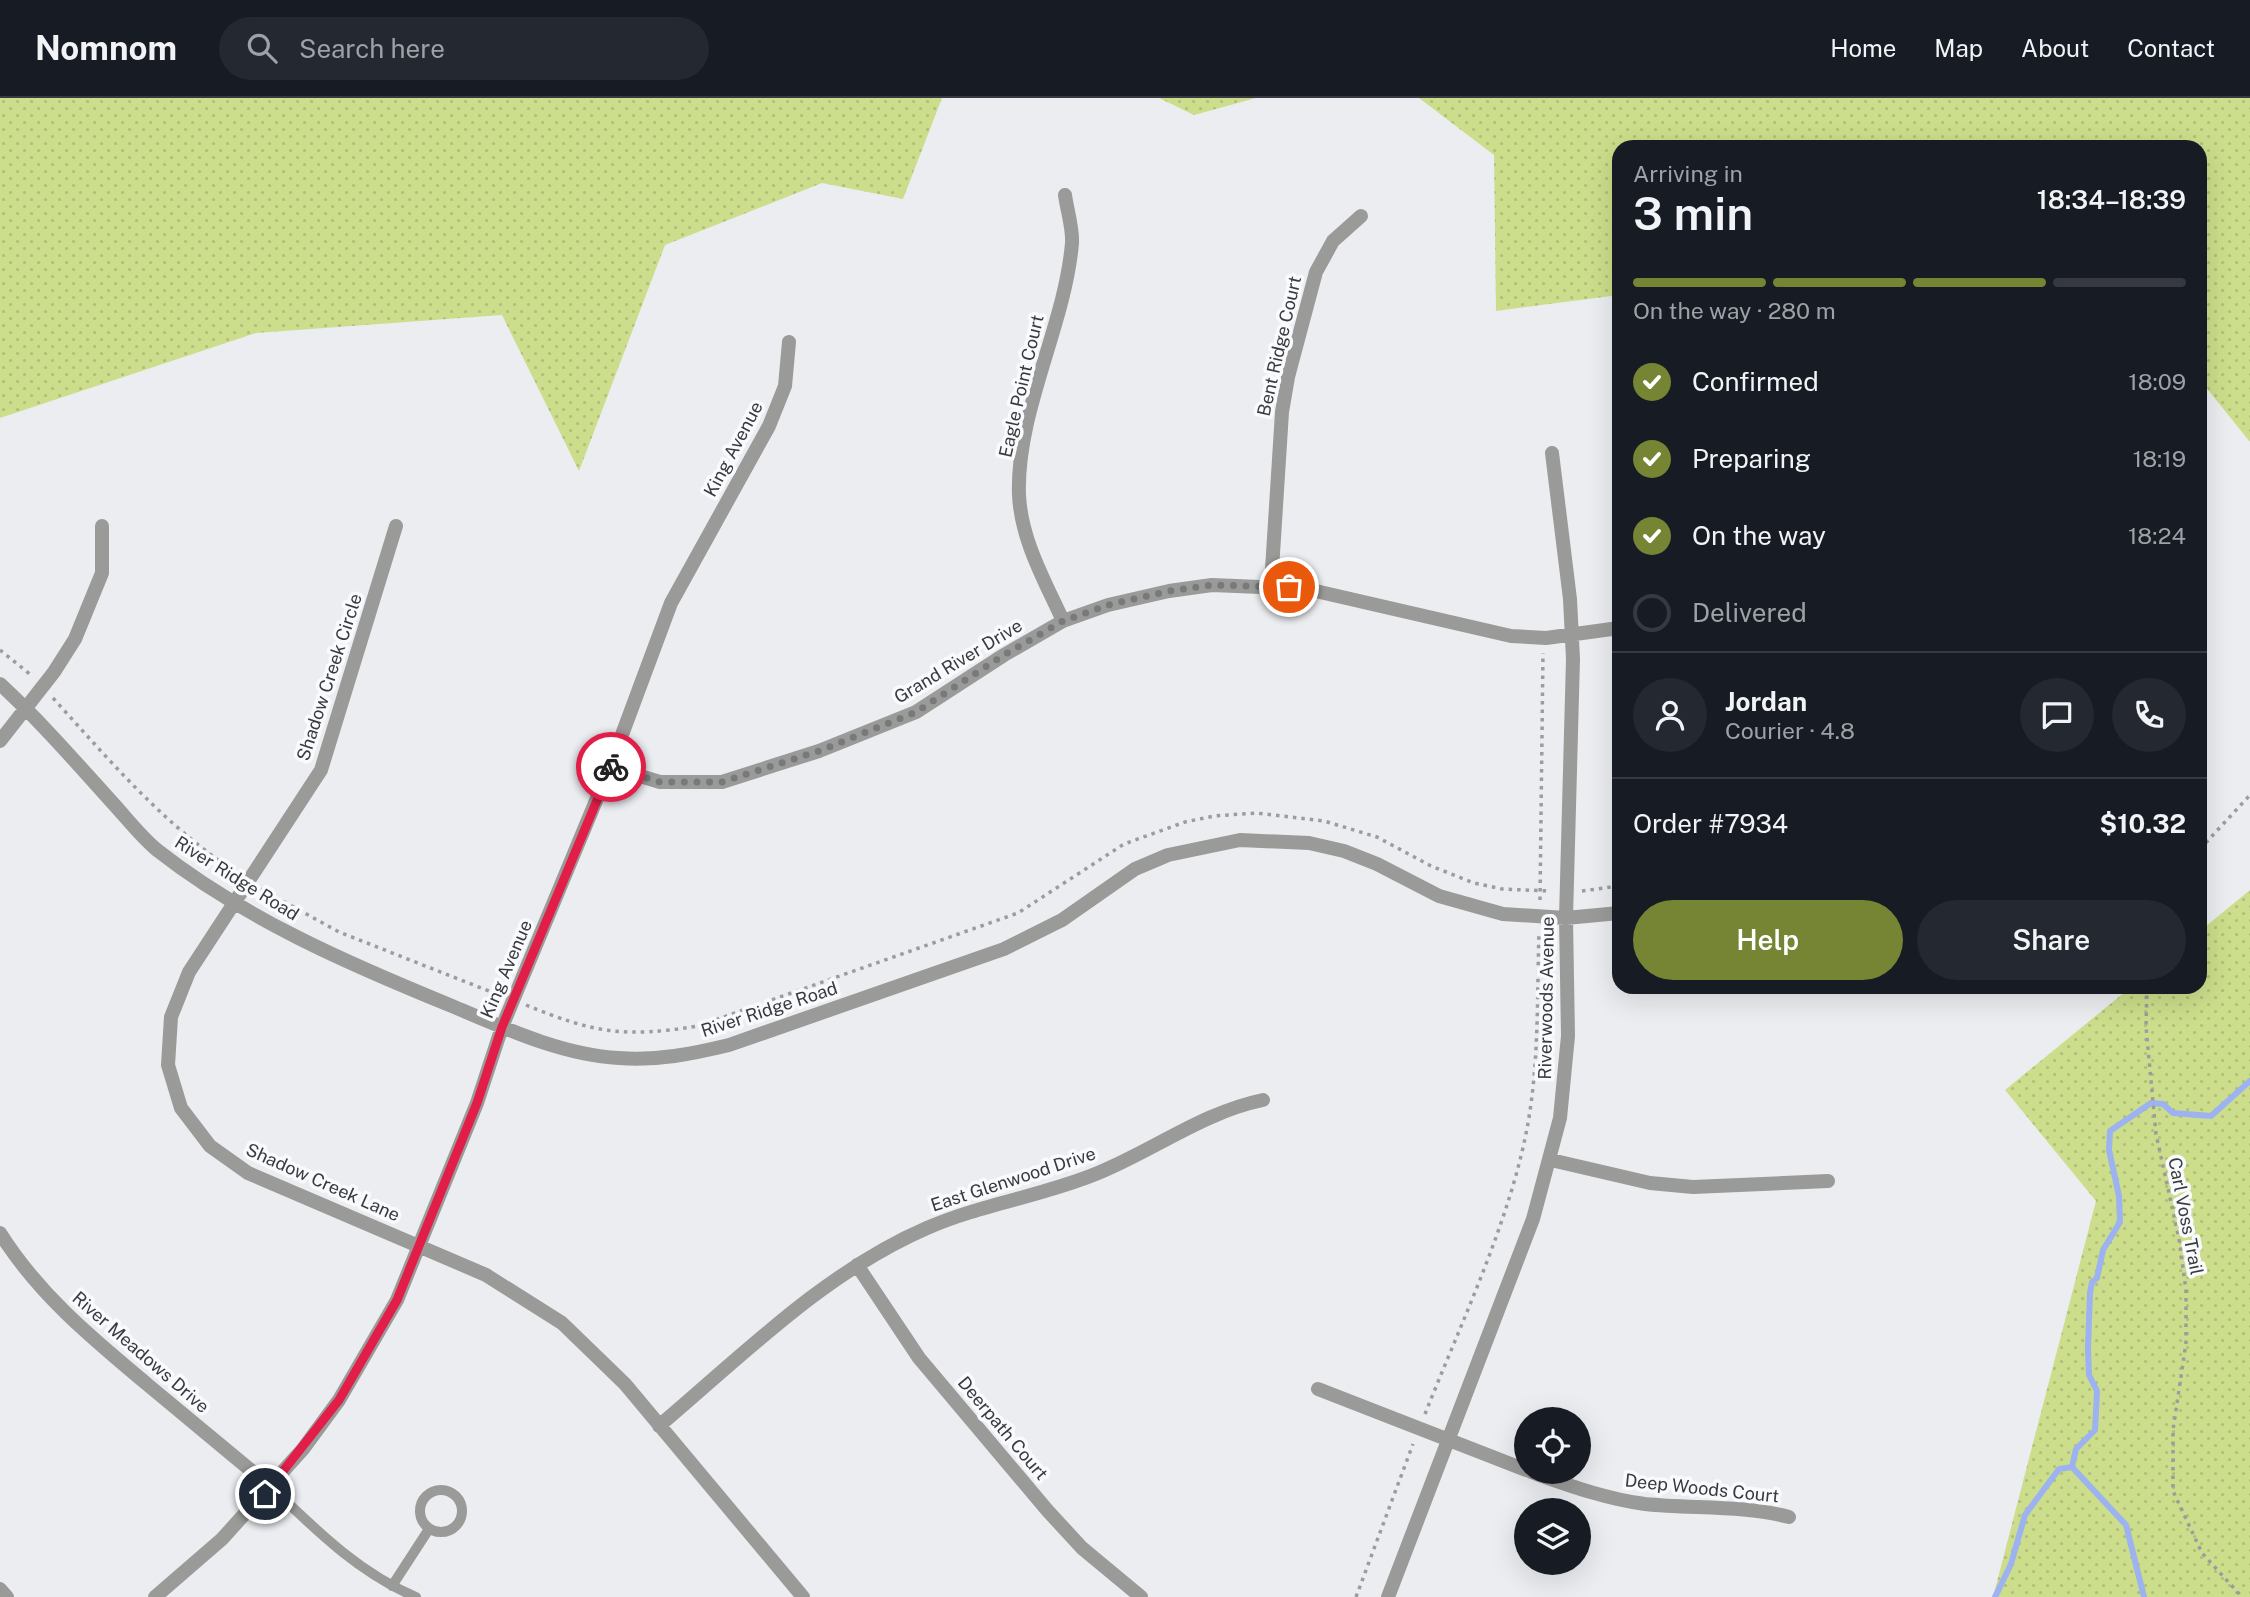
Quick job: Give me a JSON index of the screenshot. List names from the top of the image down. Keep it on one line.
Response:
{"streets":{"street":["Bent Ridge Court","Eagle Point Court","King Avenue","Grand River Drive","Shadow Creek Circle","River Ridge Road","Riverwoods Avenue","East Glenwood Drive","Shadow Creek Lane","River Meadows Drive","Deerpath Court","Deep Woods Court"],"path":["Carl Voss Trail"]},"crossings":[["Bent Ridge Court","Grand River Drive"],["Eagle Point Court","Grand River Drive"],["King Avenue","Grand River Drive"],["King Avenue","River Ridge Road"],["King Avenue","Shadow Creek Lane"],["King Avenue","River Meadows Drive"],["Grand River Drive","Riverwoods Avenue"],["Shadow Creek Circle","River Ridge Road"],["Shadow Creek Circle","Shadow Creek Lane"],["River Ridge Road","Riverwoods Avenue"],["River Ridge Road","Shadow Creek Lane"],["East Glenwood Drive","Shadow Creek Lane"],["East Glenwood Drive","Deerpath Court"]],"page":{"header":"Nomnom","search":"Search here","nav":["Home","Map","About","Contact"],"heading":["3 min","Arriving in","18:34–18:39"],"panel":["Jordan","Courier · 4.8","Order #7934","$10.32"],"bar":"On the way · 280 m","list":[["Confirmed","18:09"],["Preparing","18:19"],["On the way","18:24"],"Delivered"],"buttons":["Help","Share"]}}
